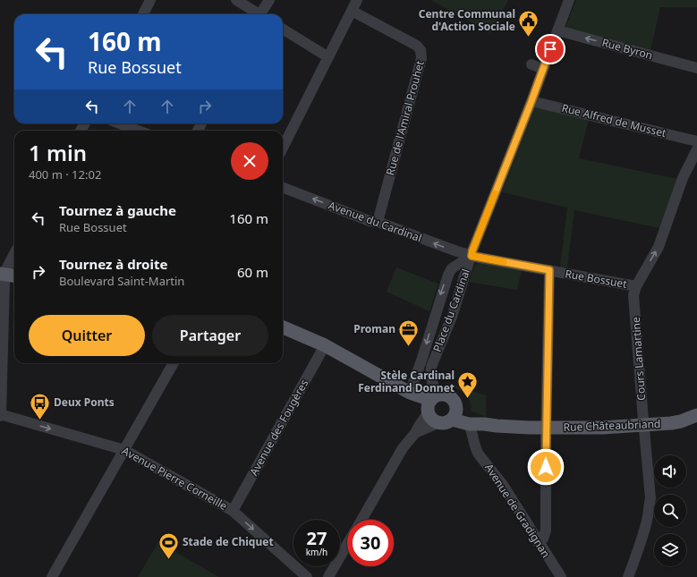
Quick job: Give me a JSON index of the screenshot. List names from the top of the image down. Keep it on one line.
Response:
{"streets":{"main road":["Rue Châteaubriand"],"street":["Rue Byron","Rue de l'Amiral Prouhet","Rue Alfred de Musset","Avenue du Cardinal","Rue Bossuet","Place du Cardinal","Cours Lamartine","Avenue des Fougères","Avenue Pierre Corneille","Avenue de Gradignan"]},"crossings":[["Rue de l'Amiral Prouhet","Avenue du Cardinal"],["Avenue du Cardinal","Rue Bossuet"],["Avenue du Cardinal","Place du Cardinal"],["Rue Bossuet","Place du Cardinal"],["Rue Bossuet","Cours Lamartine"],["Place du Cardinal","Rue Châteaubriand"],["Cours Lamartine","Rue Châteaubriand"],["Rue Châteaubriand","Avenue de Gradignan"],["Avenue des Fougères","Avenue Pierre Corneille"]],"one_way":["Rue Byron","Avenue du Cardinal","Avenue Pierre Corneille"],"places":{"public building":["Centre Communal d'Action Sociale"],"office":["Proman"],"place":["Stèle Cardinal Ferdinand Donnet"],"bus stop":["Deux Ponts"],"sports":["Stade de Chiquet"]},"page":{"turn":["160 m","Rue Bossuet"],"heading":["1 min","400 m · 12:02"],"list":[{"name":"Tournez à gauche","note":"Rue Bossuet","value":"160 m"},{"name":"Tournez à droite","note":"Boulevard Saint-Martin","value":"60 m"}],"buttons":["Quitter","Partager"],"speed":"27 km/h","limit":"30"}}
